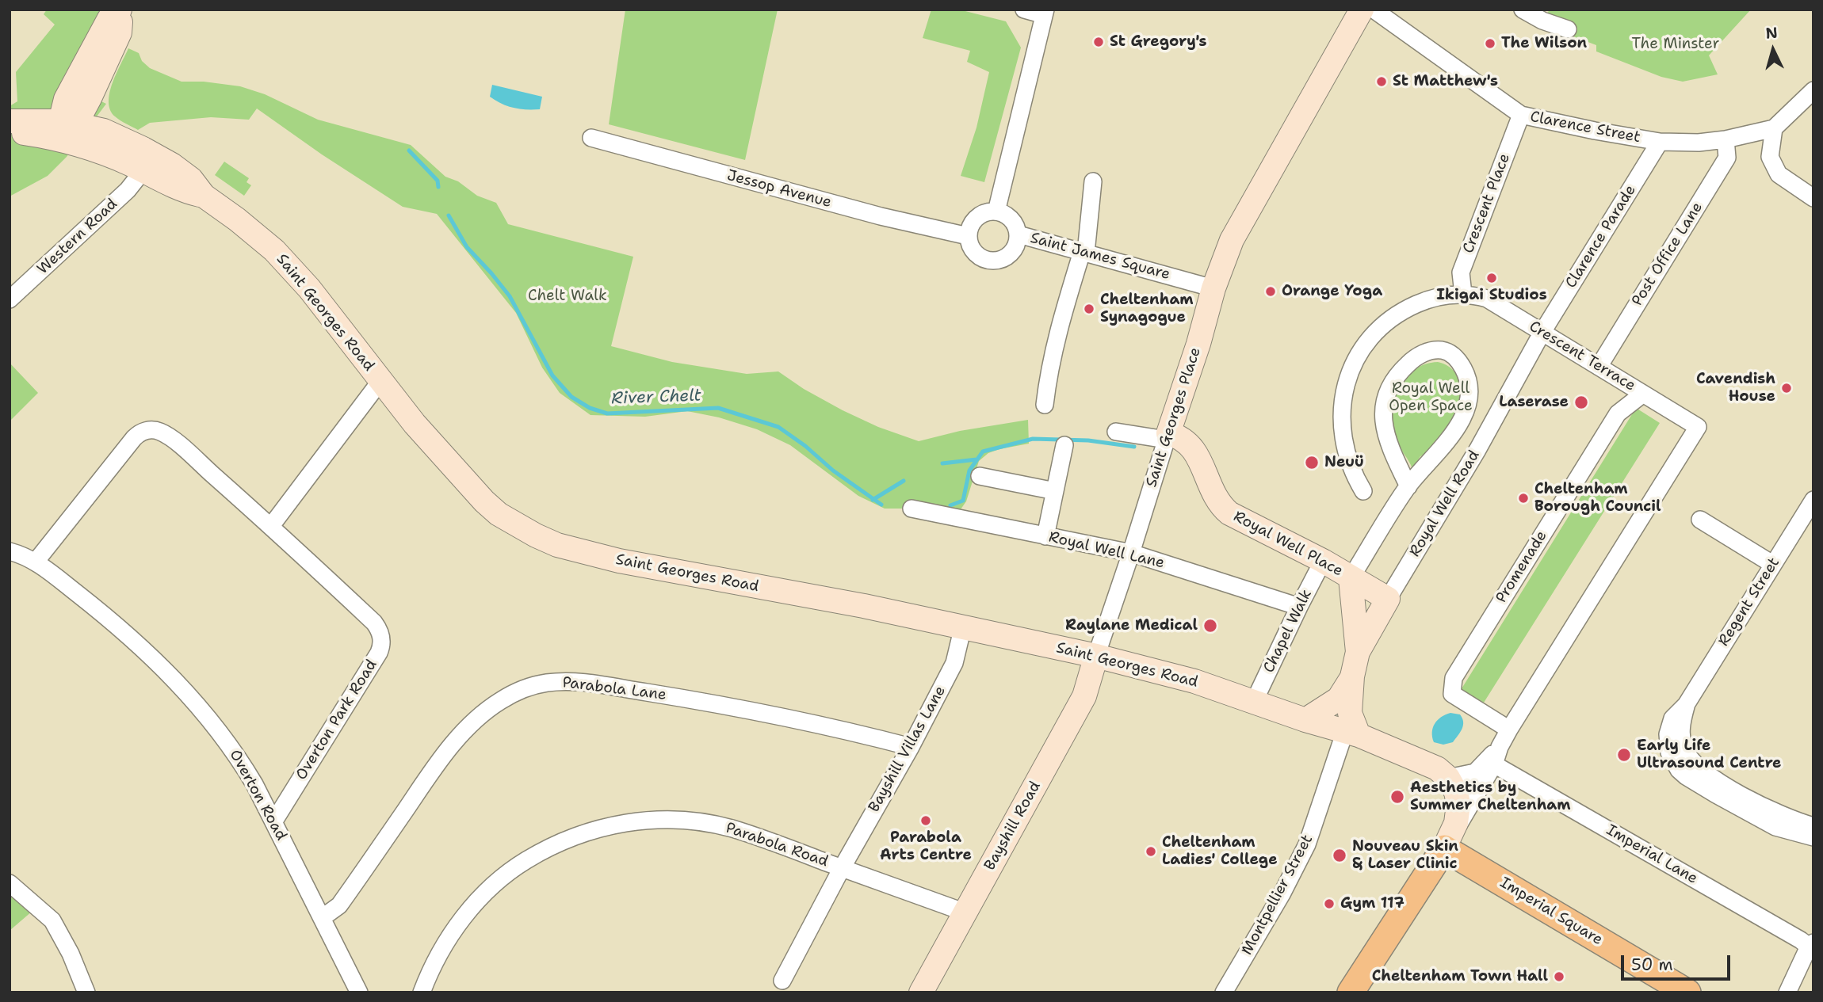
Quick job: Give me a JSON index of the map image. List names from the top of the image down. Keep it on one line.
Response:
{"streets":{"main road":["Imperial Square"],"street":["Clarence Street","Jessop Avenue","Crescent Place","Western Road","Clarence Parade","Post Office Lane","Saint James Square","Saint Georges Road","Crescent Terrace","Saint Georges Place","Royal Well Road","Royal Well Place","Royal Well Lane","Promenade","Regent Street","Chapel Walk","Parabola Lane","Overton Park Road","Bayshill Villas Lane","Overton Road","Bayshill Road","Parabola Road","Imperial Lane","Montpellier Street"]},"crossings":[["Clarence Street","Crescent Place"],["Clarence Street","Clarence Parade"],["Clarence Street","Post Office Lane"],["Jessop Avenue","Saint James Square"],["Crescent Place","Crescent Terrace"],["Western Road","Saint Georges Road"],["Clarence Parade","Crescent Terrace"],["Clarence Parade","Royal Well Road"],["Post Office Lane","Crescent Terrace"],["Saint James Square","Saint Georges Place"],["Saint Georges Road","Saint Georges Place"],["Saint Georges Road","Royal Well Road"],["Saint Georges Road","Chapel Walk"],["Saint Georges Road","Bayshill Villas Lane"],["Saint Georges Road","Bayshill Road"],["Saint Georges Road","Montpellier Street"],["Crescent Terrace","Royal Well Road"],["Crescent Terrace","Promenade"],["Saint Georges Place","Royal Well Place"],["Saint Georges Place","Royal Well Lane"],["Saint Georges Place","Bayshill Road"],["Royal Well Road","Royal Well Place"],["Royal Well Road","Montpellier Street"],["Royal Well Place","Chapel Walk"],["Royal Well Lane","Chapel Walk"],["Parabola Lane","Bayshill Villas Lane"],["Parabola Lane","Overton Road"],["Overton Park Road","Overton Road"],["Bayshill Villas Lane","Parabola Road"],["Bayshill Road","Parabola Road"]],"water":["River Chelt"],"parks":["The Minster","Chelt Walk","Royal Well Open Space"],"places":["St Gregory's","The Wilson","St Matthew's","Ikigai Studios","Orange Yoga","Cheltenham Synagogue","Cavendish House","Laserase","Neuü","Cheltenham Borough Council","Raylane Medical","Early Life Ultrasound Centre","Aesthetics by Summer Cheltenham","Parabola Arts Centre","Cheltenham Ladies' College","Nouveau Skin & Laser Clinic","Gym 117","Cheltenham Town Hall"],"scale_bar":"50 m","north":"top"}
